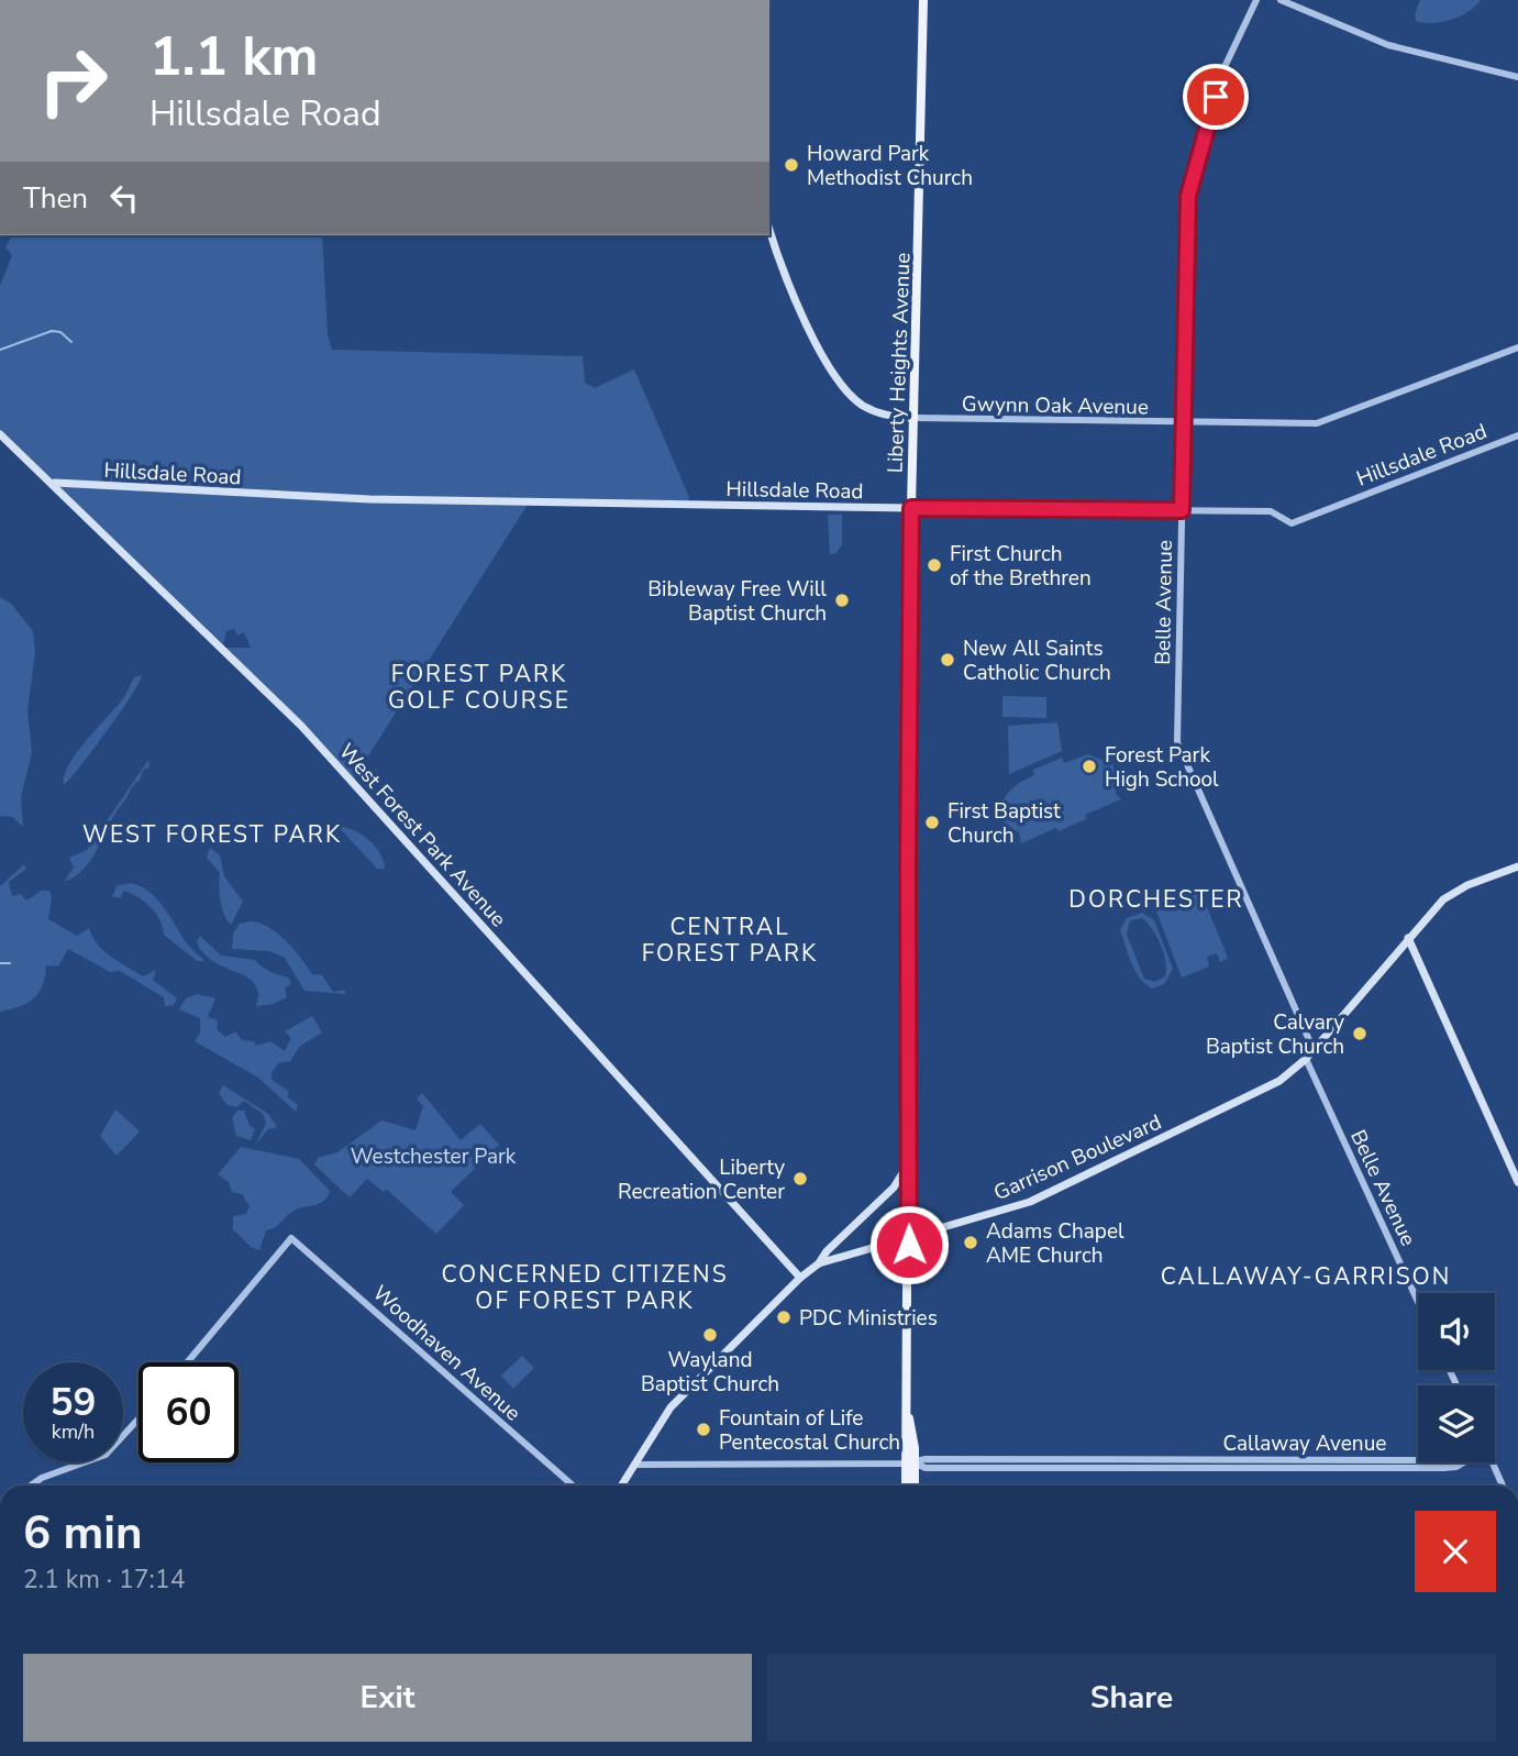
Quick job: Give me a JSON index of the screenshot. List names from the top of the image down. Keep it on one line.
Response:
{"streets":{"main road":["Liberty Heights Avenue","Gwynn Oak Avenue","Hillsdale Road","West Forest Park Avenue","Garrison Boulevard"],"street":["Belle Avenue","Woodhaven Avenue","Callaway Avenue"]},"crossings":[["Liberty Heights Avenue","Gwynn Oak Avenue"],["Liberty Heights Avenue","Hillsdale Road"],["Liberty Heights Avenue","Garrison Boulevard"],["Liberty Heights Avenue","Callaway Avenue"],["Gwynn Oak Avenue","Belle Avenue"],["Hillsdale Road","Belle Avenue"],["Hillsdale Road","West Forest Park Avenue"],["Belle Avenue","Garrison Boulevard"],["West Forest Park Avenue","Garrison Boulevard"],["Garrison Boulevard","Callaway Avenue"]],"districts":["FOREST PARK GOLF COURSE","WEST FOREST PARK","DORCHESTER","CENTRAL FOREST PARK","CONCERNED CITIZENS OF FOREST PARK","CALLAWAY-GARRISON"],"parks":["Westchester Park"],"places":["Howard Park Methodist Church","First Church of the Brethren","Bibleway Free Will Baptist Church","New All Saints Catholic Church","Forest Park High School","First Baptist Church","Calvary Baptist Church","Liberty Recreation Center","Adams Chapel AME Church","PDC Ministries","Wayland Baptist Church","Fountain of Life Pentecostal Church"],"page":{"turn":["1.1 km","Hillsdale Road"],"then":"Then","speed":"59 km/h","limit":"60","heading":["6 min","2.1 km · 17:14"],"buttons":["Exit","Share"]}}
